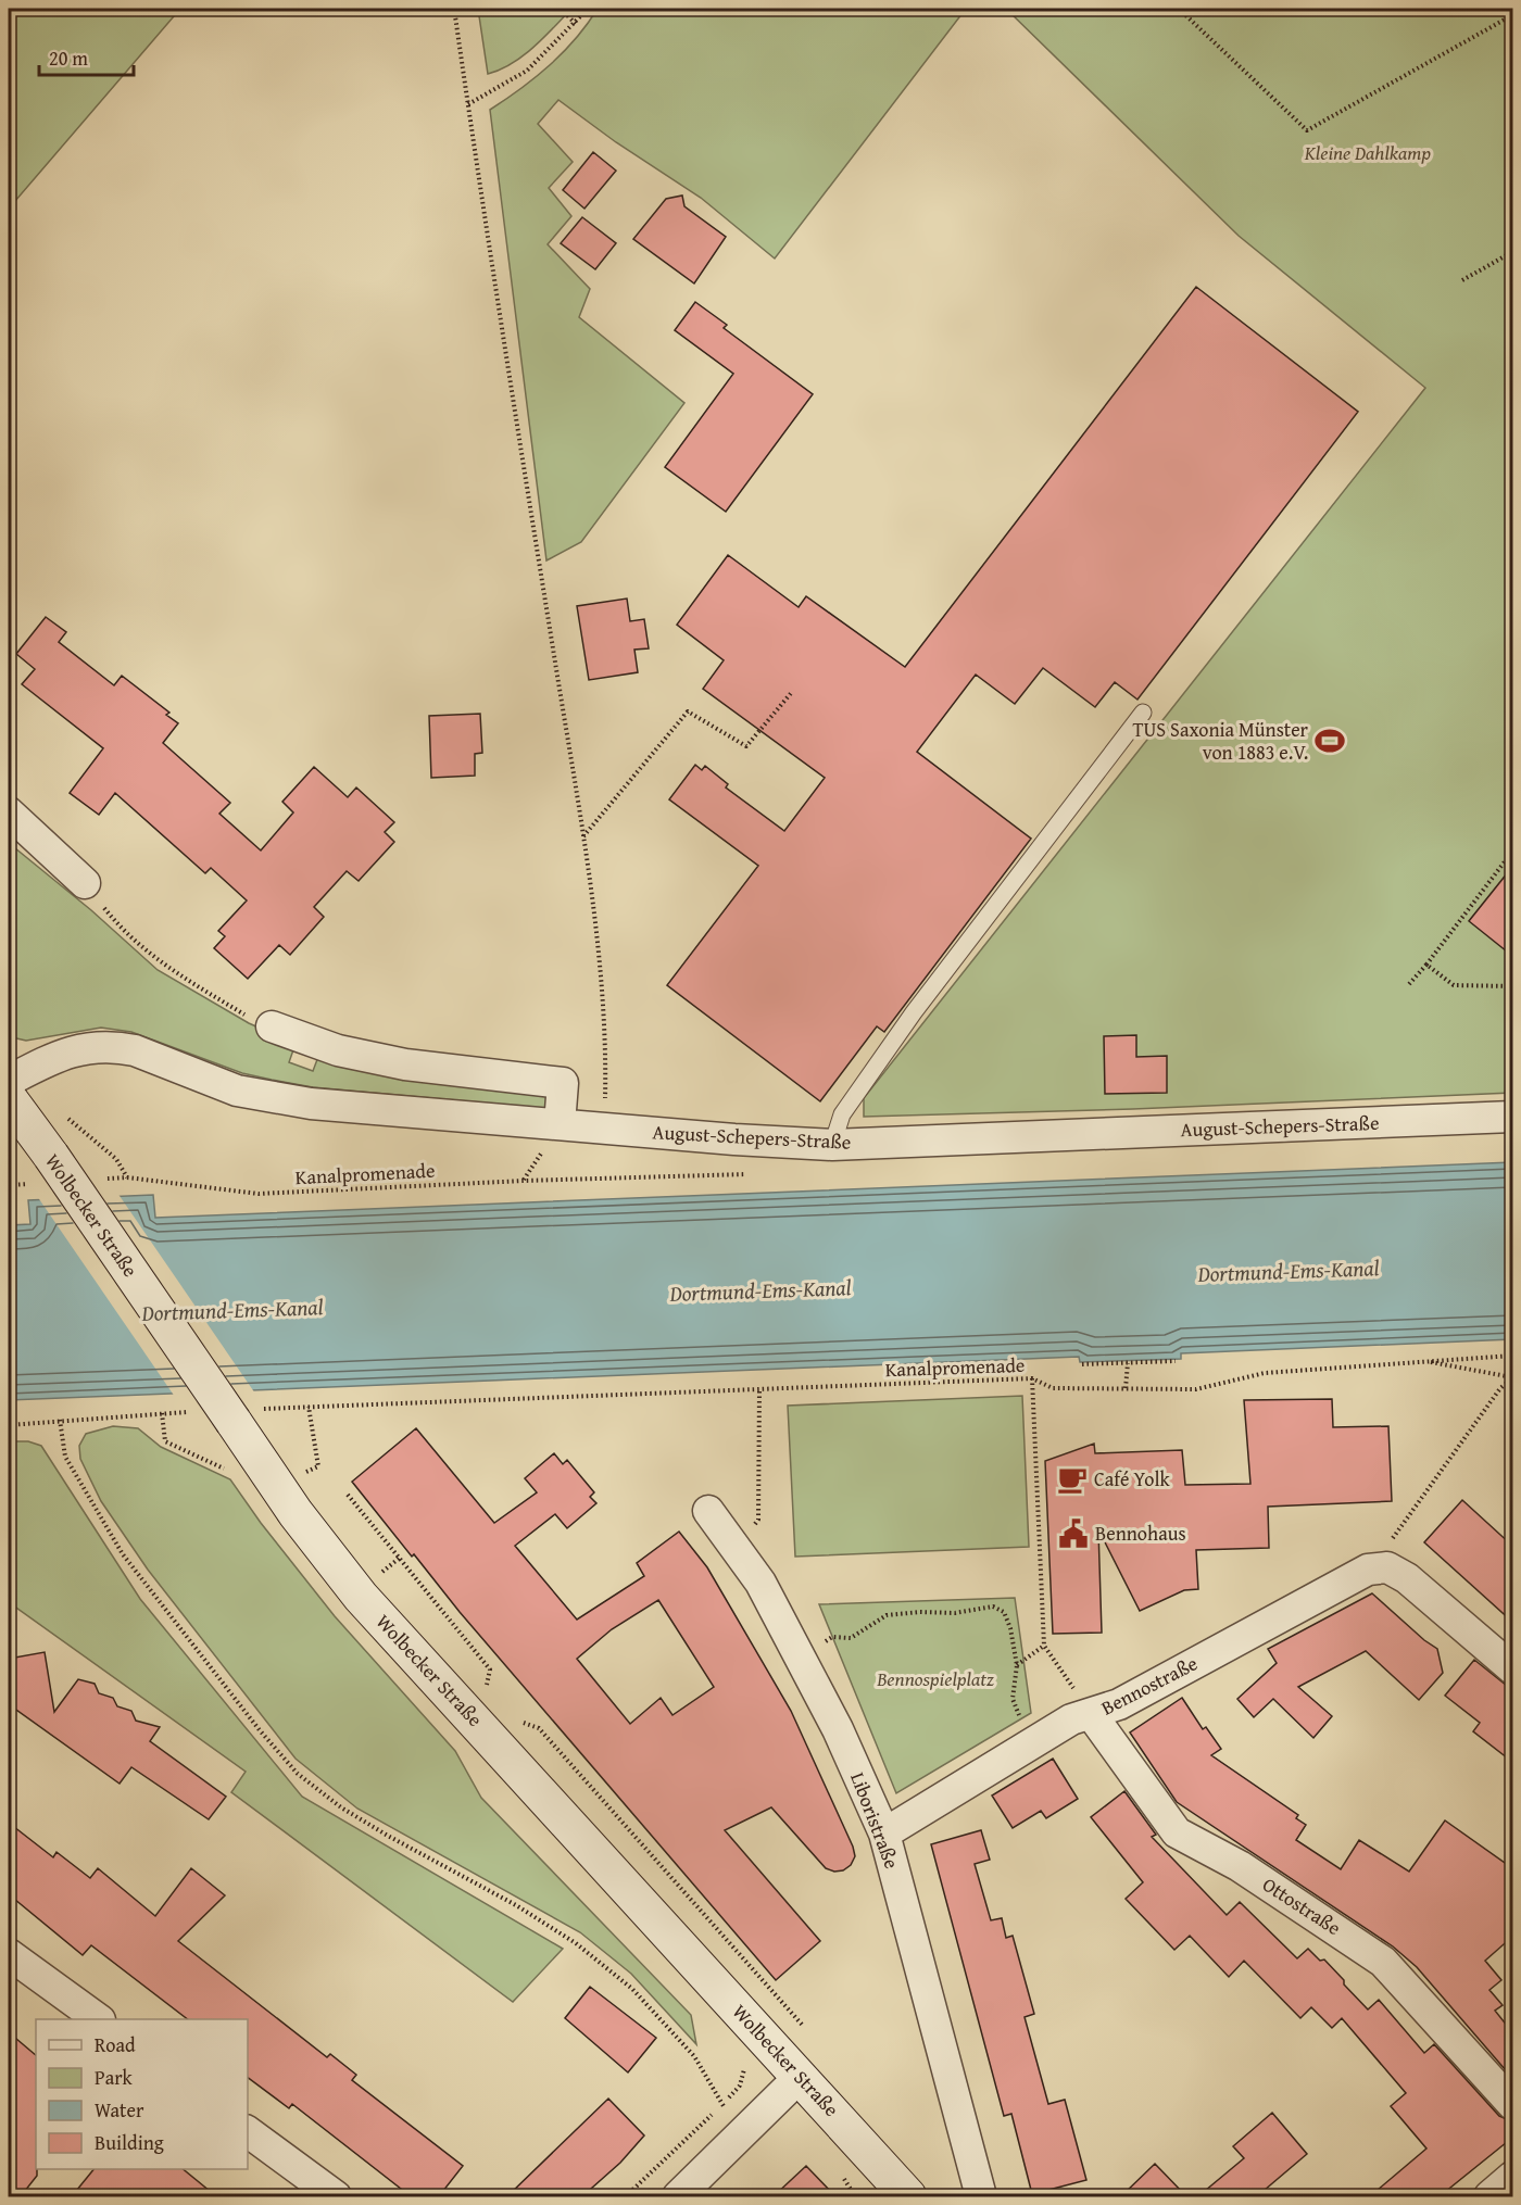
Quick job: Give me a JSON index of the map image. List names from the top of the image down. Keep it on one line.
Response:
{"streets":{"main road":["Wolbecker Straße"],"street":["August-Schepers-Straße","Bennostraße","Liboristraße","Ottostraße"],"path":["Kanalpromenade"]},"crossings":[["Bennostraße","Liboristraße"],["Bennostraße","Ottostraße"]],"water":["Dortmund-Ems-Kanal"],"parks":["Kleine Dahlkamp","Bennospielplatz"],"places":{"sports":["TUS Saxonia Münster von 1883 e.V."],"cafe":["Café Yolk"],"public building":["Bennohaus"]},"legend":["Road","Park","Water","Building"],"scale_bar":"20 m"}
